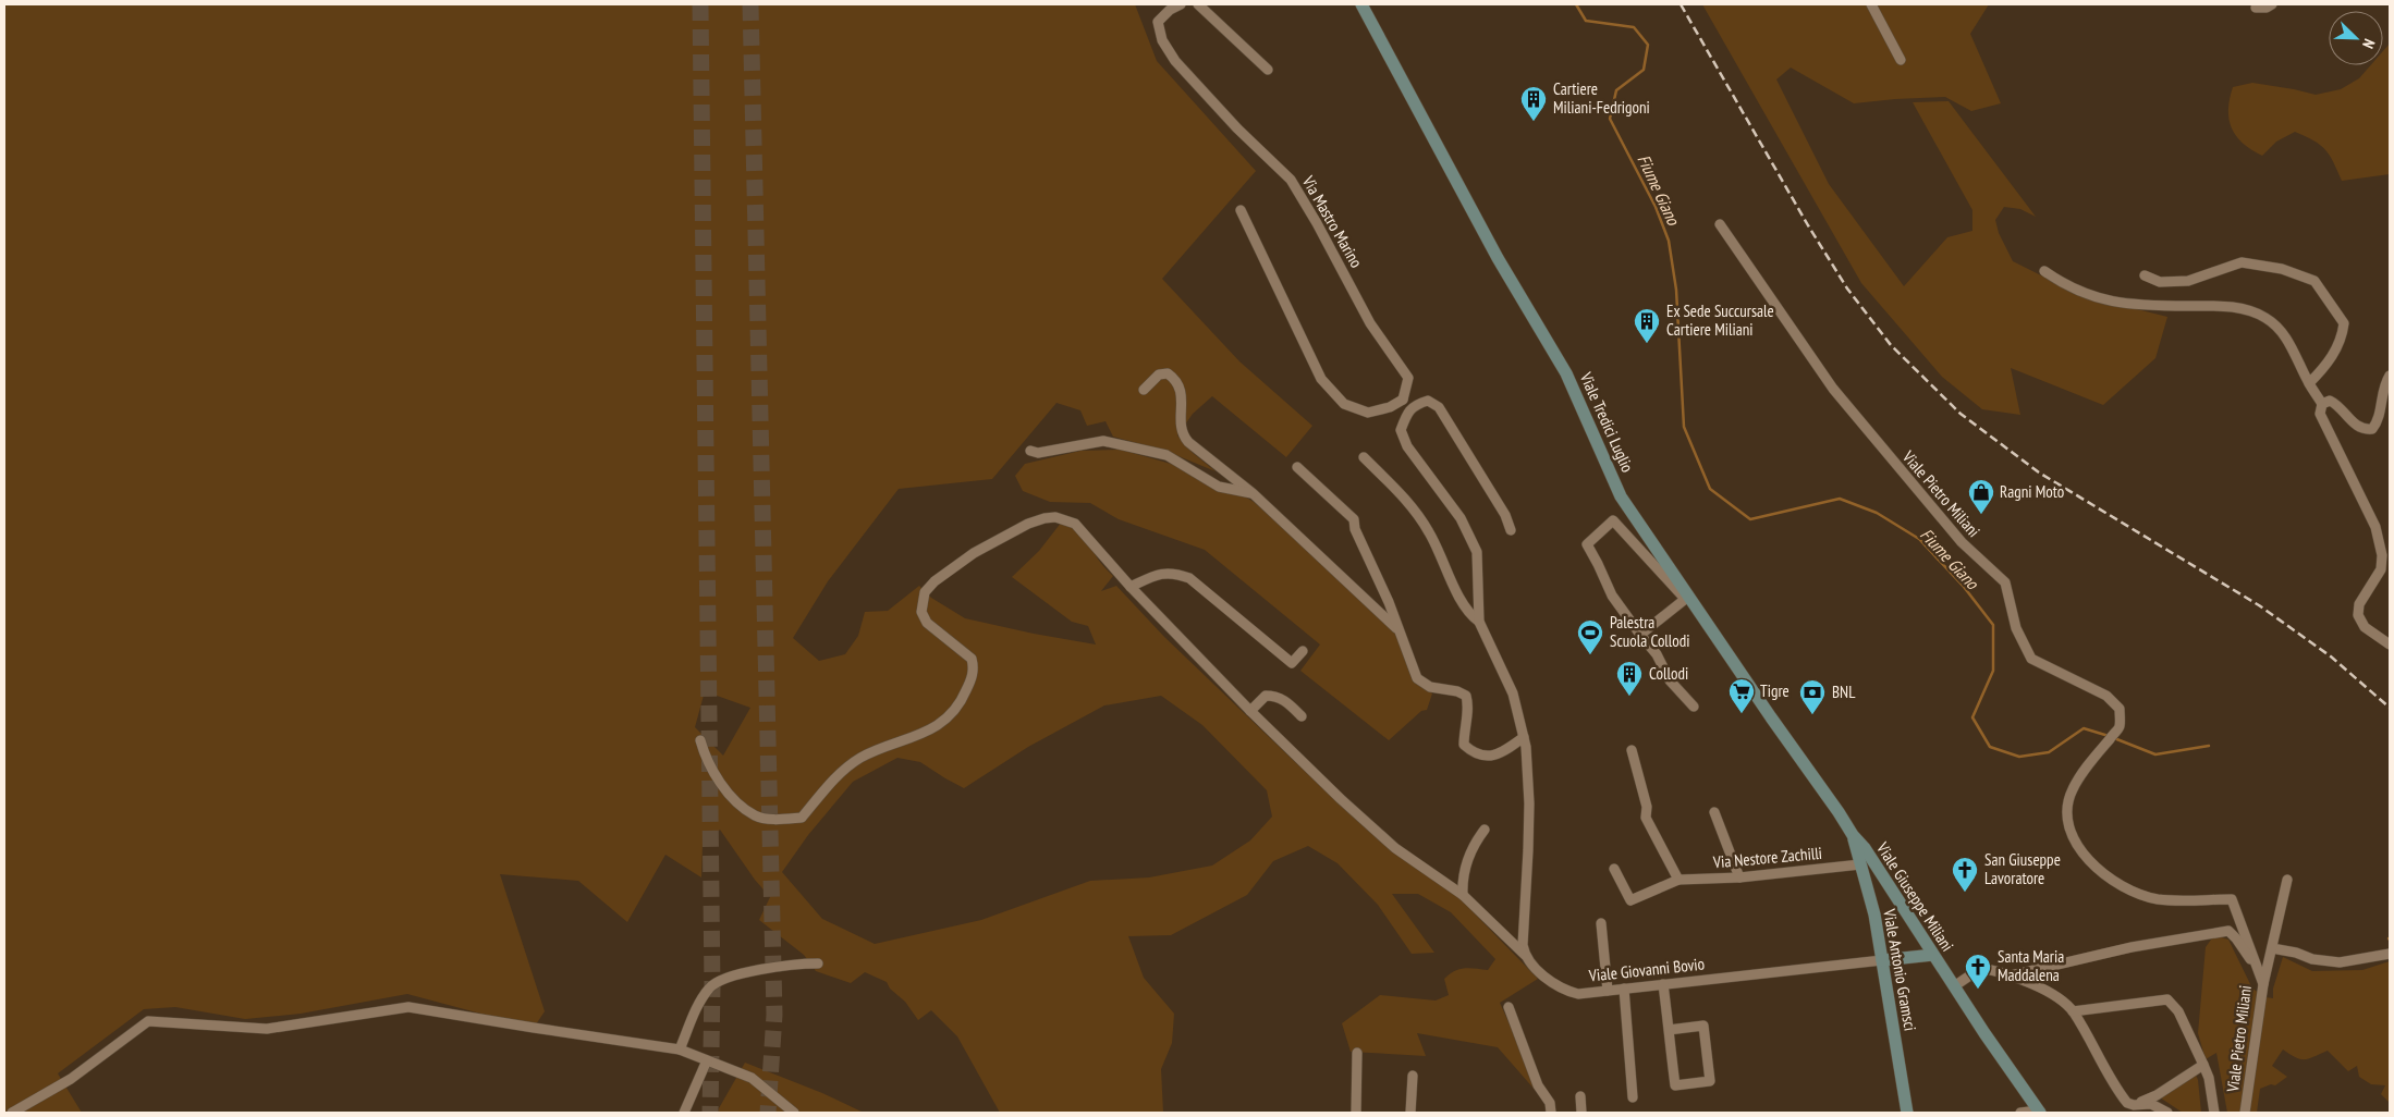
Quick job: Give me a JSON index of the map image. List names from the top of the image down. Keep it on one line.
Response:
{"streets":{"main road":["Viale Tredici Luglio","Viale Giuseppe Miliani","Viale Giovanni Bovio","Viale Antonio Gramsci"],"street":["Via Mastro Marino","Viale Pietro Miliani","Via Nestore Zachilli"]},"crossings":[["Viale Tredici Luglio","Viale Giuseppe Miliani"],["Viale Tredici Luglio","Viale Antonio Gramsci"],["Via Nestore Zachilli","Viale Antonio Gramsci"],["Viale Giuseppe Miliani","Viale Giovanni Bovio"],["Viale Giuseppe Miliani","Viale Antonio Gramsci"],["Viale Giovanni Bovio","Viale Antonio Gramsci"]],"water":["Fiume Giano"],"places":{"building":["Cartiere Miliani-Fedrigoni","Ex Sede Succursale Cartiere Miliani","Collodi"],"shop":["Ragni Moto"],"sports":["Palestra Scuola Collodi"],"supermarket":["Tigre"],"bank":["BNL"],"church":["San Giuseppe Lavoratore","Santa Maria Maddalena"]},"north":"bottom right"}
